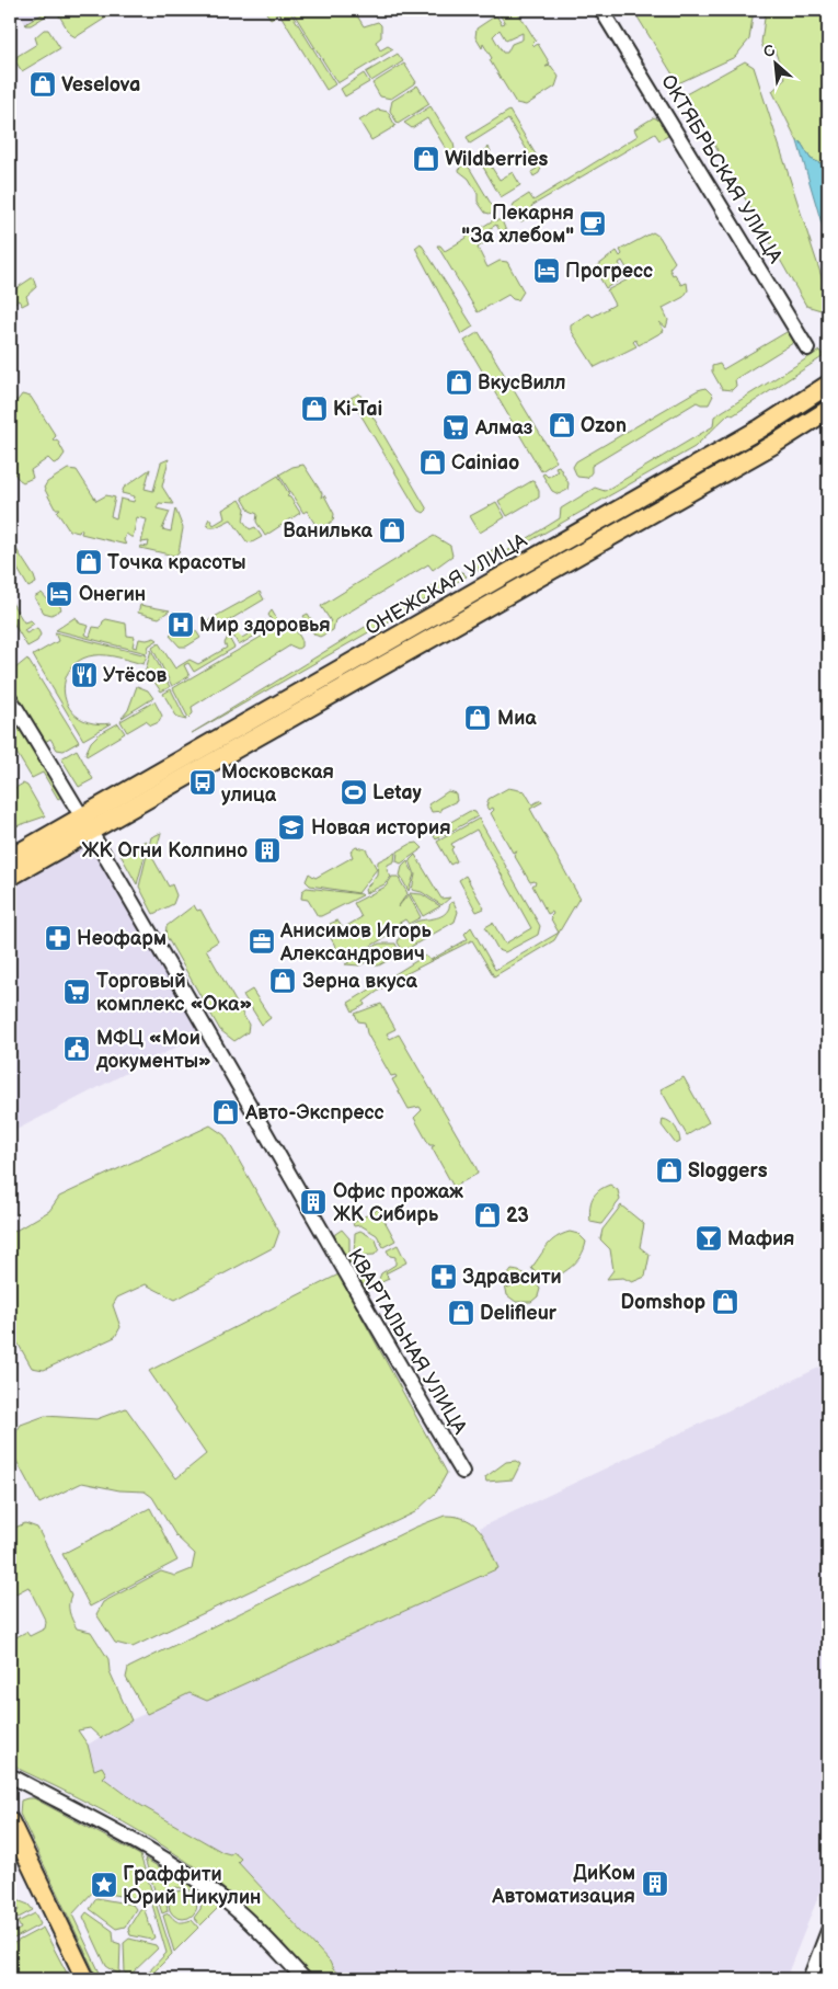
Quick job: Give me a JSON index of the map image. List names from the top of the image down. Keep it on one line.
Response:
{"streets":{"main road":["ОНЕЖСКАЯ УЛИЦА"],"street":["ОКТЯБРЬСКАЯ УЛИЦА","КВАРТАЛЬНАЯ УЛИЦА"]},"crossings":[["ОНЕЖСКАЯ УЛИЦА","КВАРТАЛЬНАЯ УЛИЦА"]],"places":{"shop":["Veselova","Wildberries","ВкусВилл","Ki-Tai","Ozon","Сainiao","Ванилька","Точка красоты","Миа","Зерна вкуса","Авто-Экспресс","Sloggers","23","Domshop","Delifleur"],"cafe":["Пекарня \"За хлебом\""],"hotel":["Прогресс","Онегин"],"supermarket":["Алмаз","Торговый комплекс «Ока»"],"hospital":["Мир здоровья"],"restaurant":["Утёсов"],"bus stop":["Московская улица"],"sports":["Letay"],"school or university":["Новая история"],"building":["ЖК Огни Колпино","Офис прожаж ЖК Сибирь","ДиКом Автоматизация"],"pharmacy":["Неофарм","Здравсити"],"office":["Анисимов Игорь Александрович"],"public building":["МФЦ «Мои документы»"],"bar":["Мафия"],"place":["Граффити Юрий Никулин"]},"north":"top left"}
